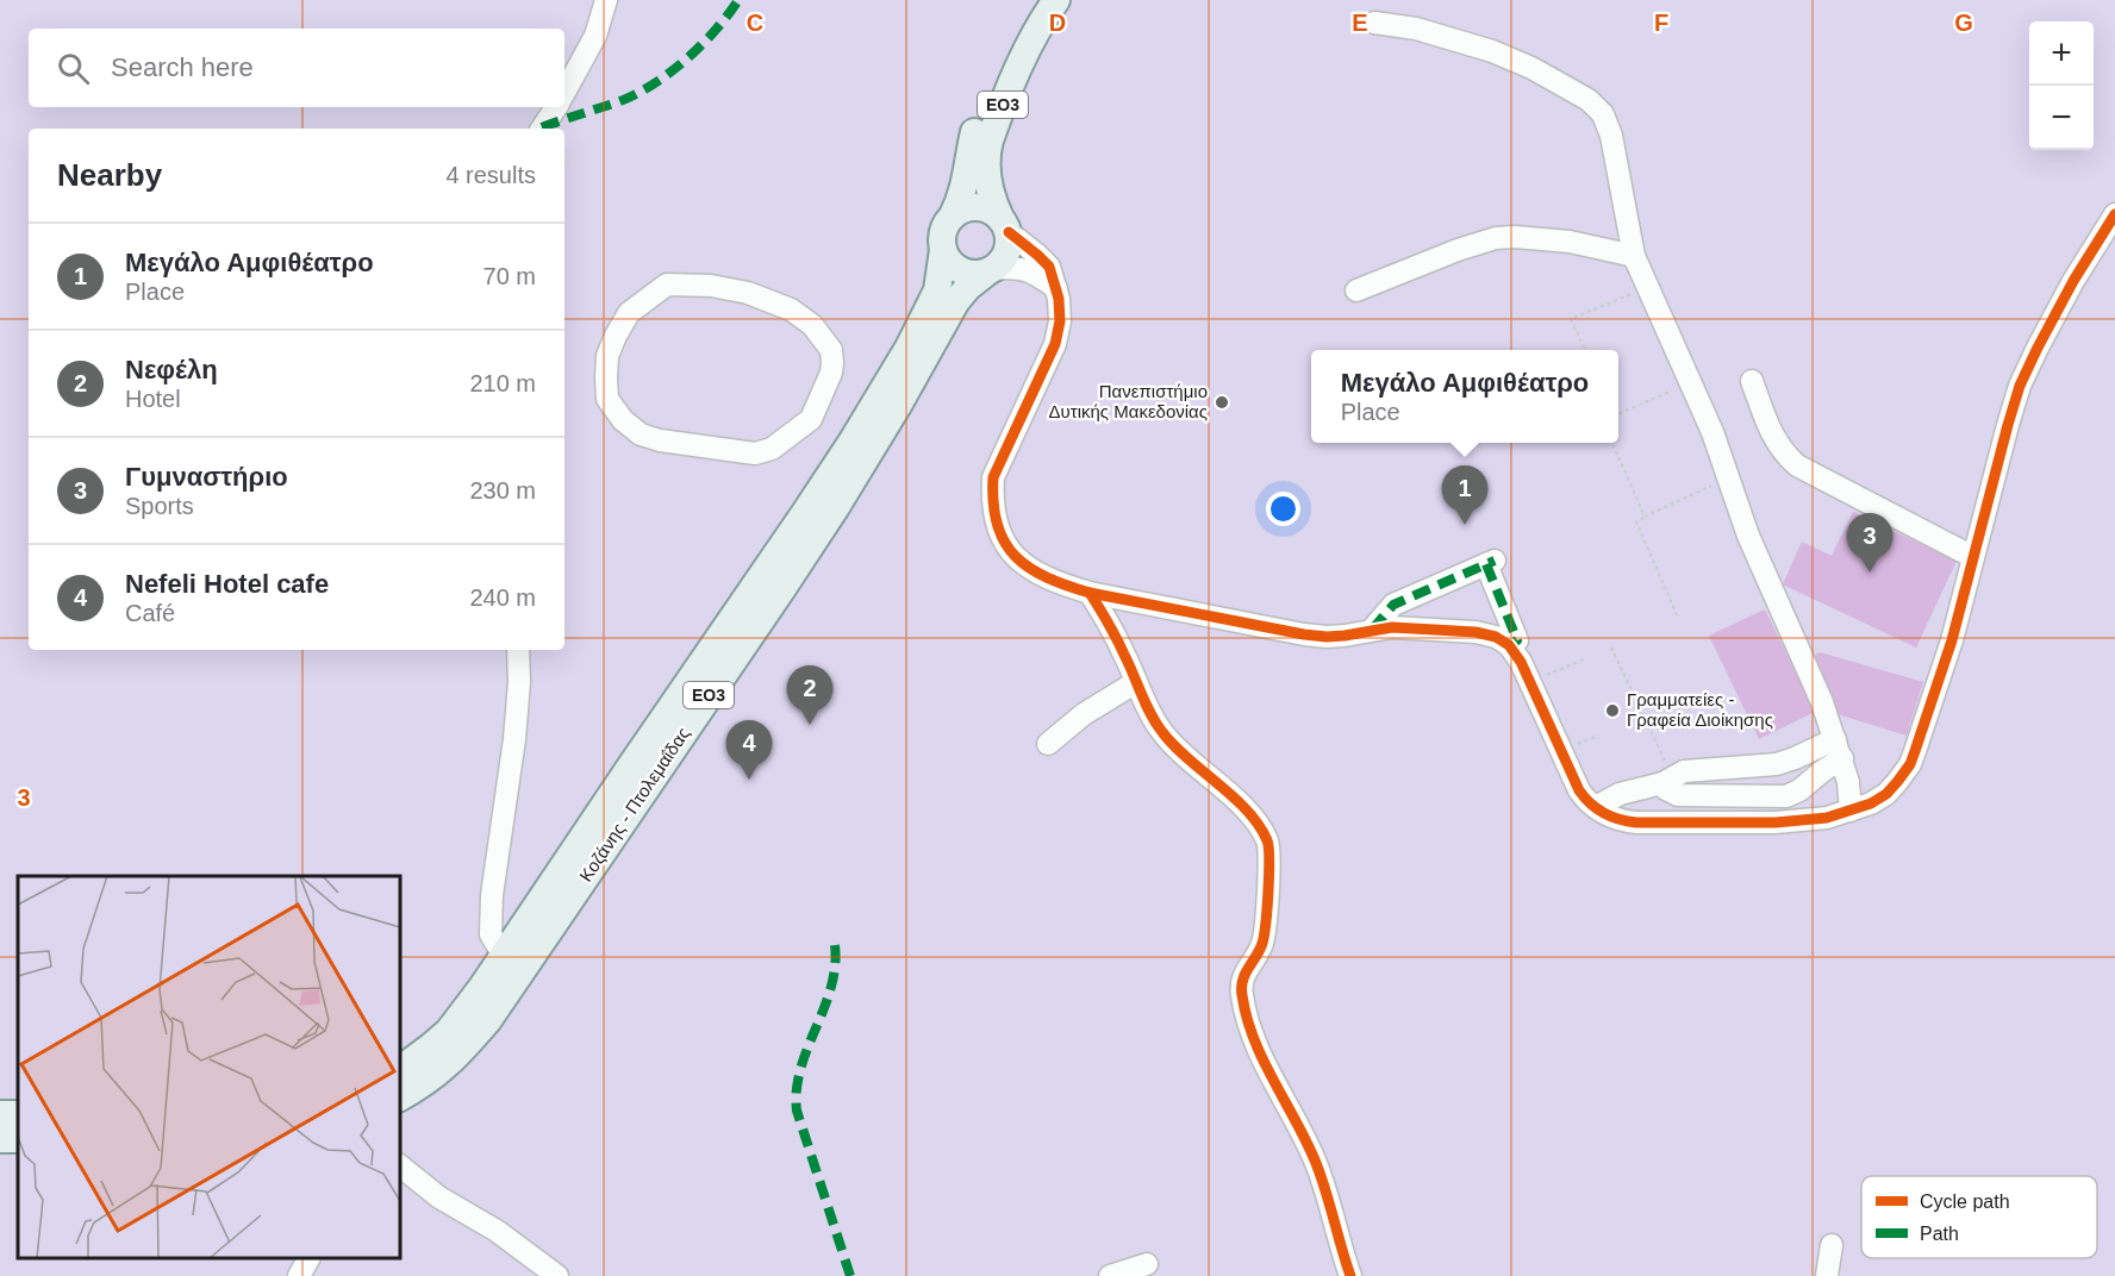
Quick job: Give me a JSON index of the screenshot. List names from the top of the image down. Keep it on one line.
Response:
{"streets":{"main road":["ΕΟ3","Κοζάνης - Πτολεμαΐδας"]},"crossings":[["ΕΟ3","Κοζάνης - Πτολεμαΐδας"]],"places":["Πανεπιστήμιο Δυτικής Μακεδονίας","Γραμματείες - Γραφεία Διοίκησης"],"legend":["Cycle path","Path"],"page":{"map_buttons":["+","−"],"search":"Search here","heading":["Nearby","4 results"],"list":[{"mark":"1","name":"Μεγάλο Αμφιθέατρο","note":"Place","value":"70 m"},{"mark":"2","name":"Νεφέλη","note":"Hotel","value":"210 m"},{"mark":"3","name":"Γυμναστήριο","note":"Sports","value":"230 m"},{"mark":"4","name":"Nefeli Hotel cafe","note":"Café","value":"240 m"}],"popup":["Μεγάλο Αμφιθέατρο","Place"],"pins":["1","3","2","4"]},"grid":{"columns":["C","D","E","F","G"],"rows":["3"]}}
